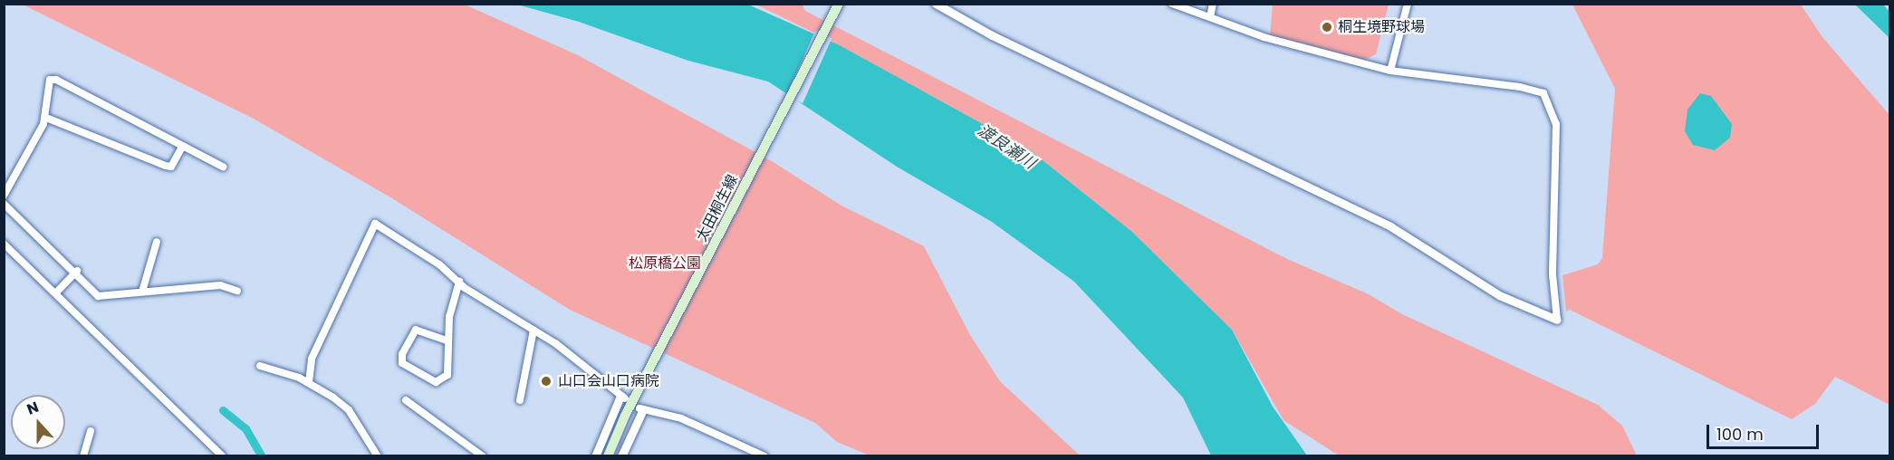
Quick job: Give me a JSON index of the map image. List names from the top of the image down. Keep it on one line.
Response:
{"streets":{"main road":["太田桐生線"]},"water":["渡良瀬川"],"parks":["松原橋公園"],"places":["桐生境野球場","山口会山口病院"],"scale_bar":"100 m","north":"top"}
